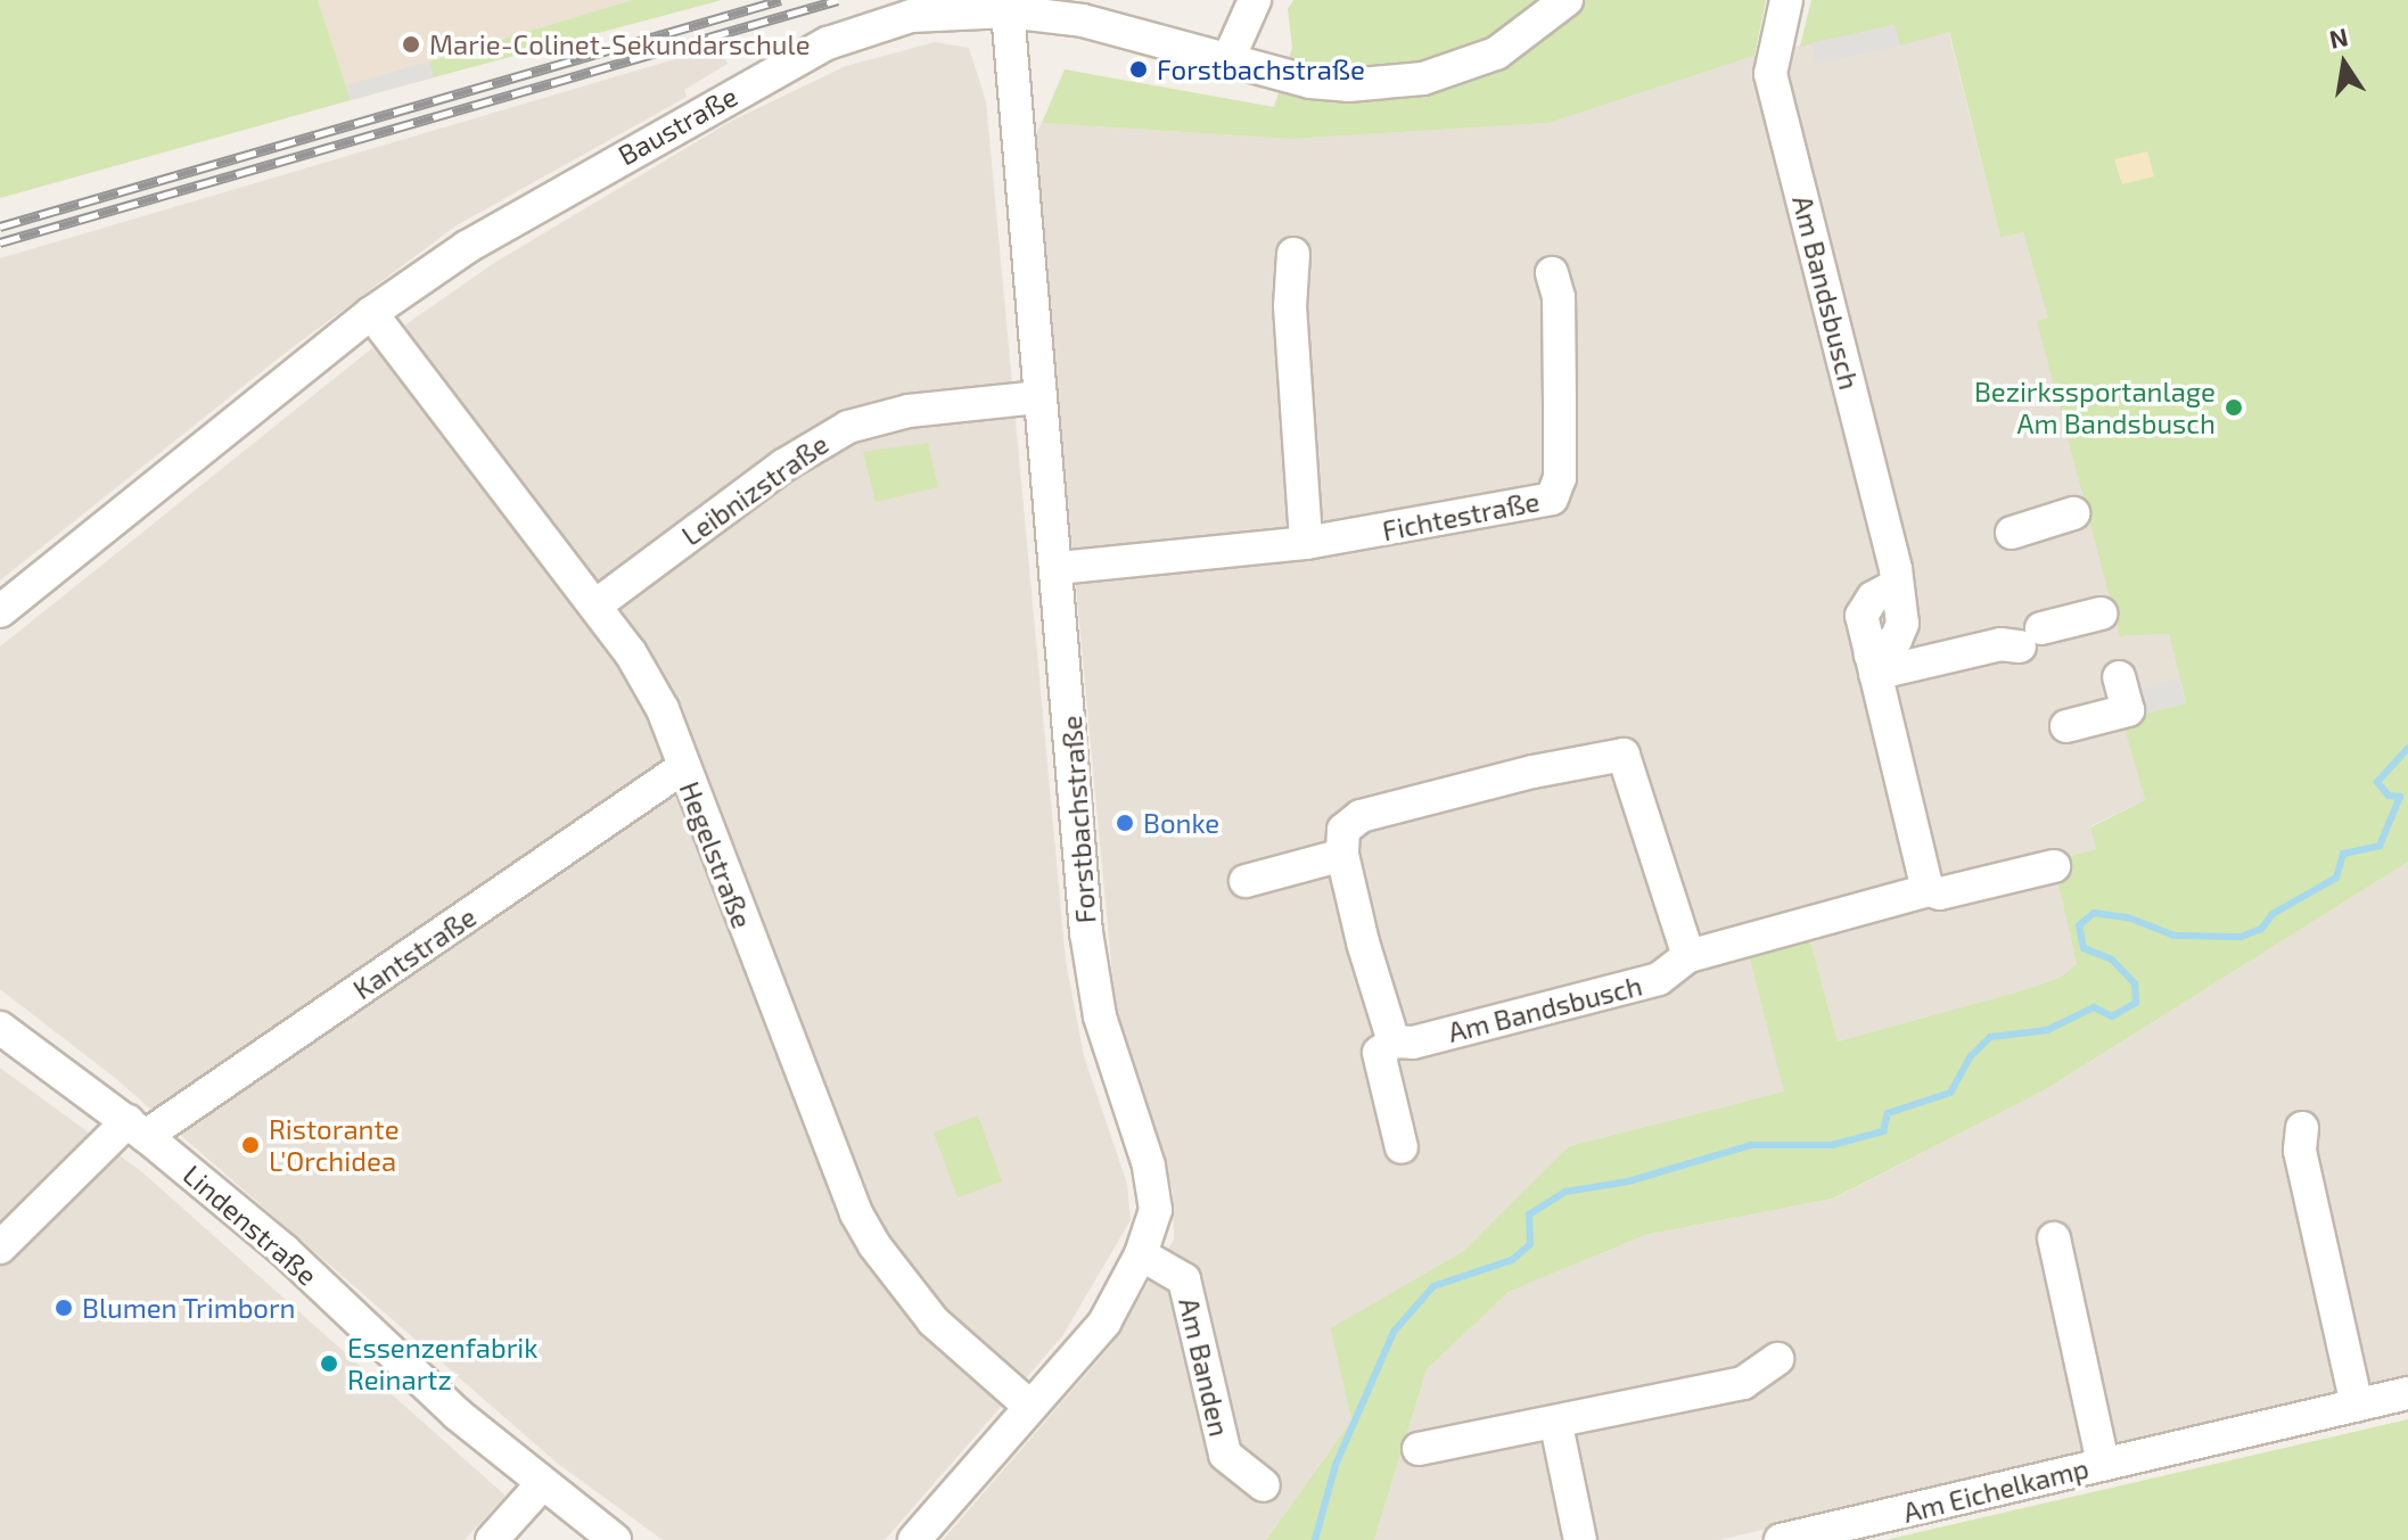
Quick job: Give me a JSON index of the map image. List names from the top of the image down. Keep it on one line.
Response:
{"streets":{"street":["Baustraße","Am Bandsbusch","Leibnizstraße","Fichtestraße","Forstbachstraße","Hegelstraße","Kantstraße","Lindenstraße","Am Banden","Am Eichelkamp"]},"crossings":[["Baustraße","Forstbachstraße"],["Baustraße","Hegelstraße"],["Leibnizstraße","Forstbachstraße"],["Leibnizstraße","Hegelstraße"],["Fichtestraße","Forstbachstraße"],["Forstbachstraße","Hegelstraße"],["Forstbachstraße","Am Banden"],["Hegelstraße","Kantstraße"],["Kantstraße","Lindenstraße"]],"places":["Marie-Colinet-Sekundarschule","Forstbachstraße","Bezirkssportanlage Am Bandsbusch","Bonke","Ristorante L'Orchidea","Blumen Trimborn","Essenzenfabrik Reinartz"],"north":"top"}
